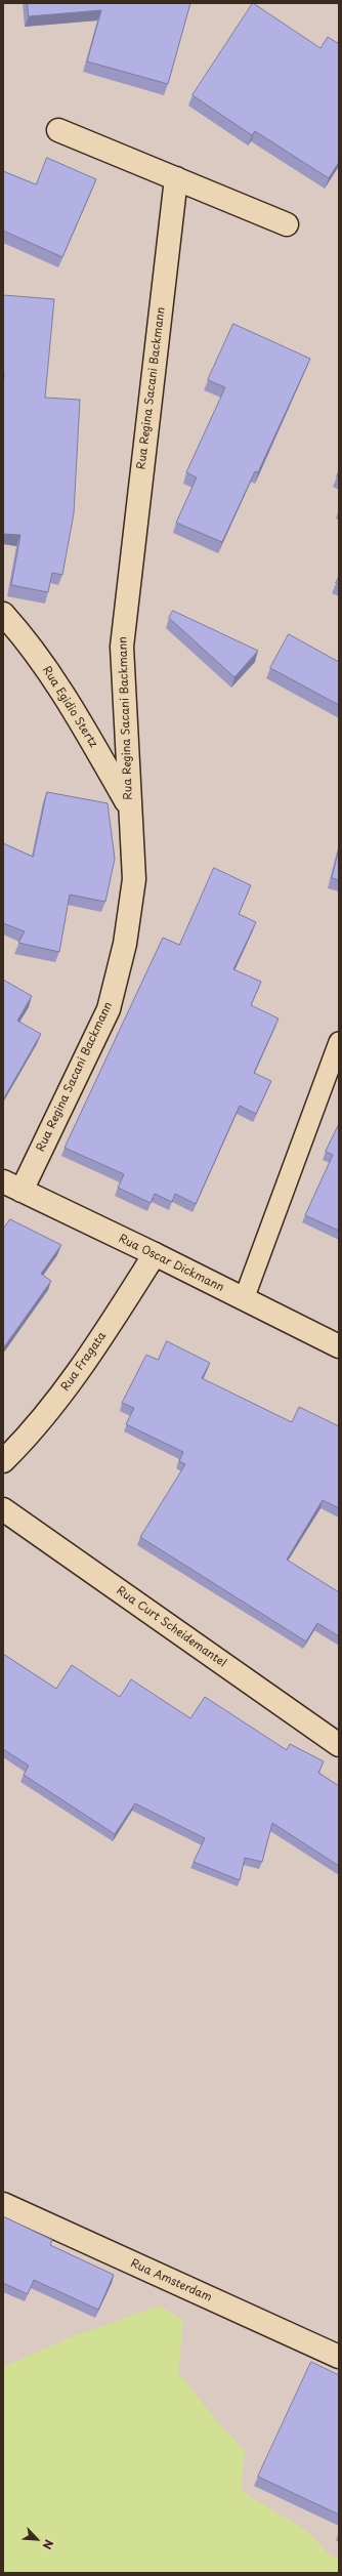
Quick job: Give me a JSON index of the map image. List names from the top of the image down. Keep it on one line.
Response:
{"streets":{"street":["Rua Regina Sacani Backmann","Rua Egidio Stertz","Rua Oscar Dickmann","Rua Fragata","Rua Curt Scheidemantel","Rua Amsterdam"]},"crossings":[["Rua Regina Sacani Backmann","Rua Egidio Stertz"],["Rua Regina Sacani Backmann","Rua Oscar Dickmann"],["Rua Oscar Dickmann","Rua Fragata"]],"north":"bottom right"}
